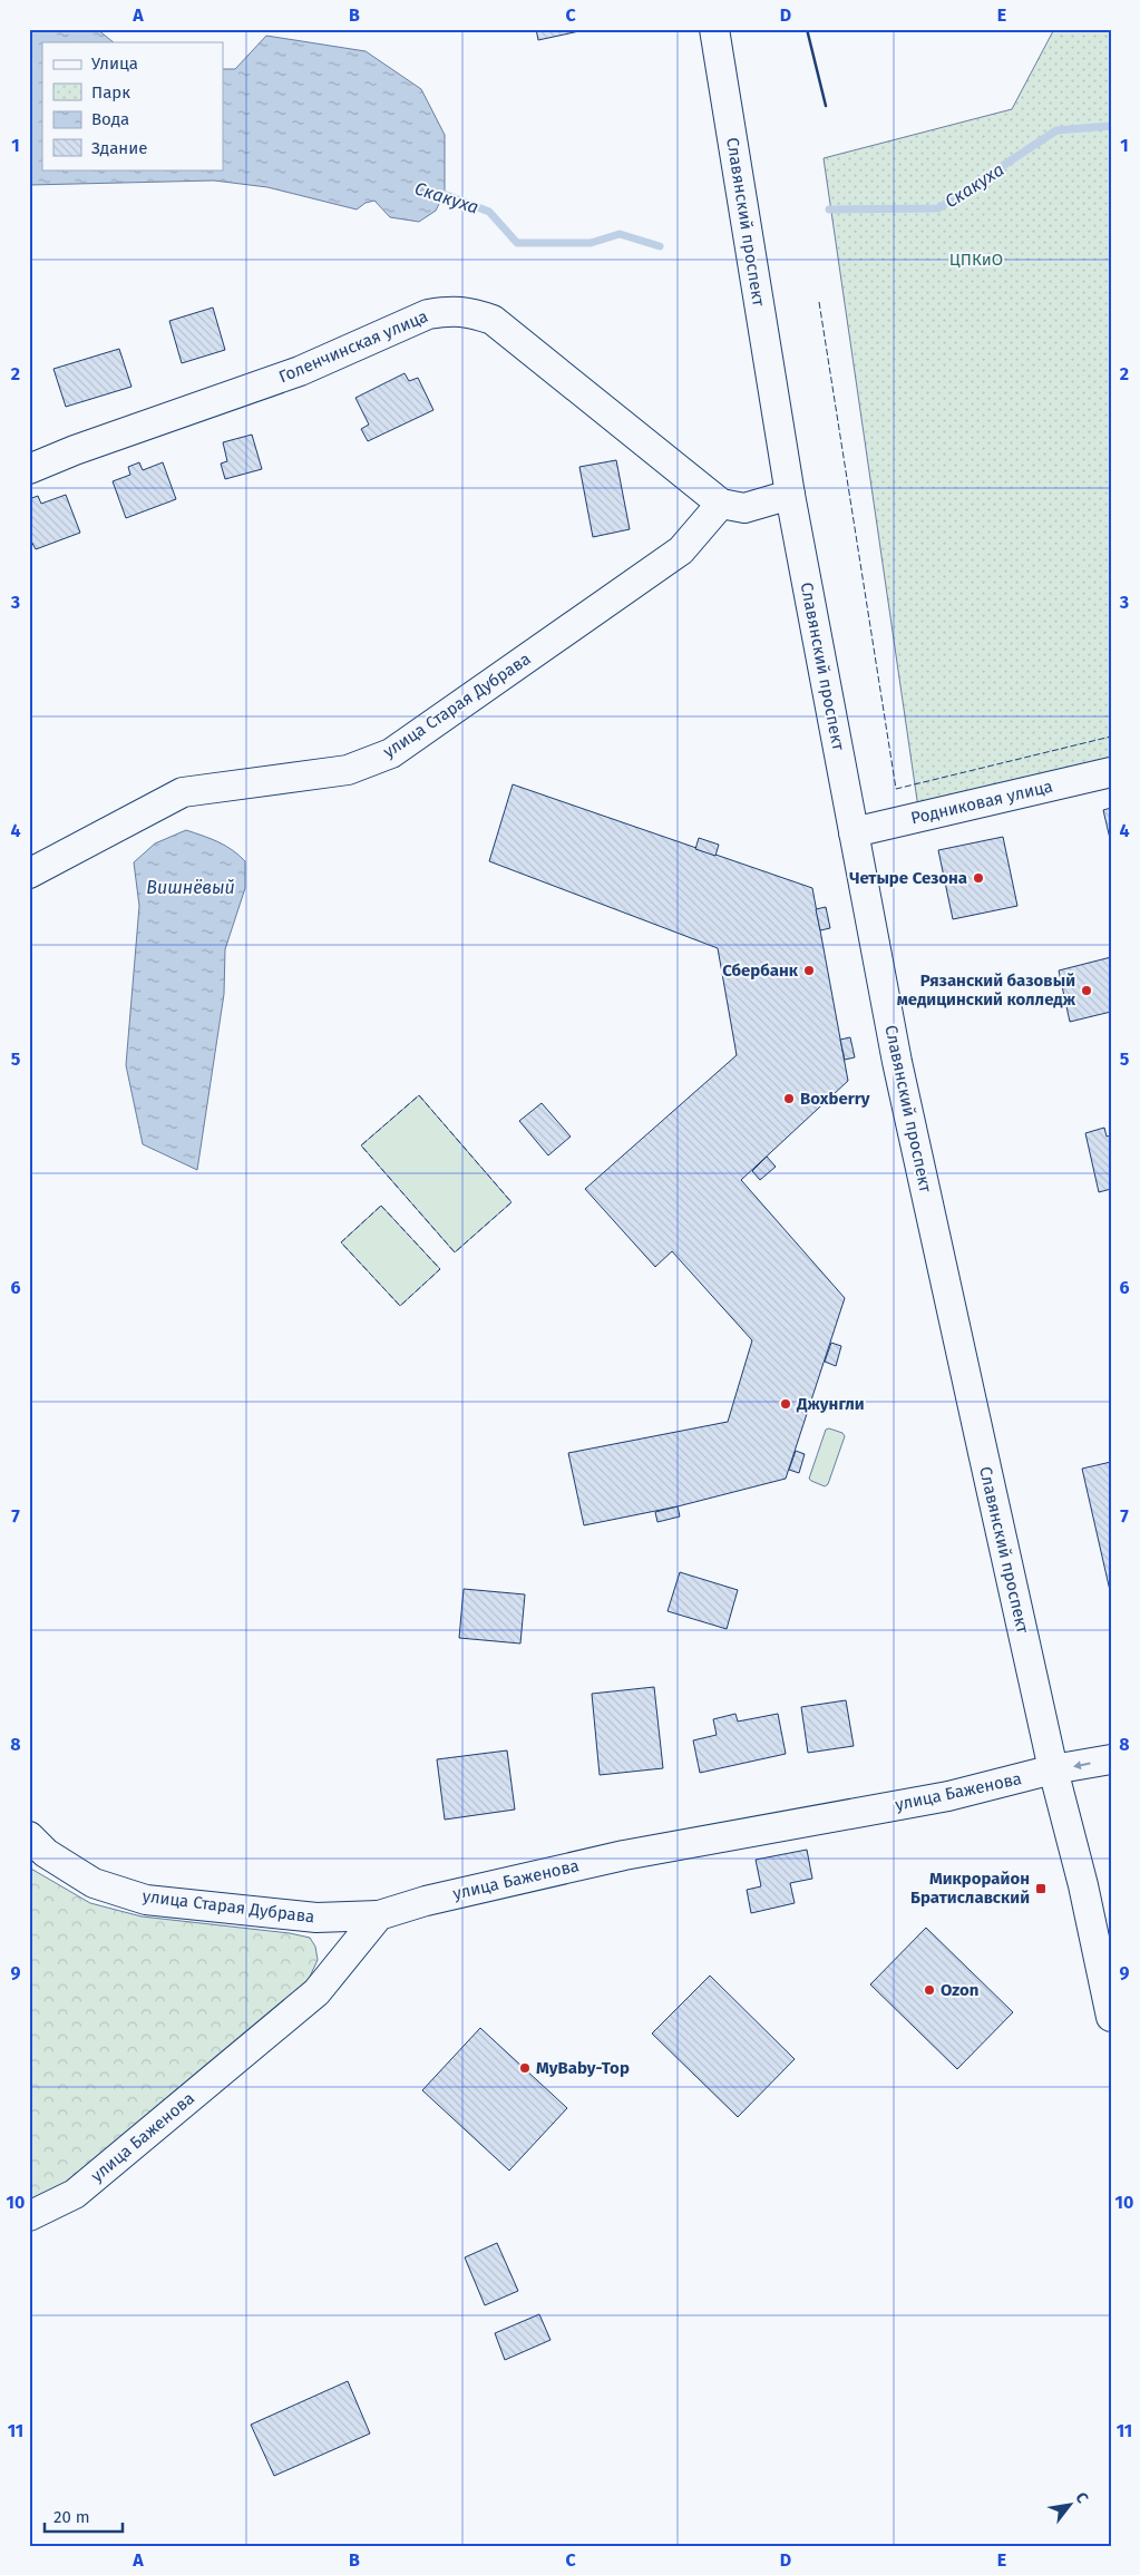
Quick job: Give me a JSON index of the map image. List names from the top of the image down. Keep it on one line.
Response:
{"streets":{"street":["Славянский проспект","Голенчинская улица","улица Старая Дубрава","Родниковая улица","улица Баженова"]},"crossings":[["Славянский проспект","Родниковая улица"],["Славянский проспект","улица Баженова"],["Голенчинская улица","улица Старая Дубрава"],["улица Старая Дубрава","улица Баженова"]],"water":["Скакуха","Вишнёвый"],"parks":["ЦПКиО"],"places":{"other":["Четыре Сезона","Сбербанк","Рязанский базовый медицинский колледж","Boxberry","Джунгли","Ozon","MyBaby-Top"],"transit":["Микрорайон Братиславский"]},"legend":["Улица","Парк","Вода","Здание"],"scale_bar":"20 m","north":"top right","grid":{"columns":["A","B","C","D","E"],"rows":["1","2","3","4","5","6","7","8","9","10","11"]}}
